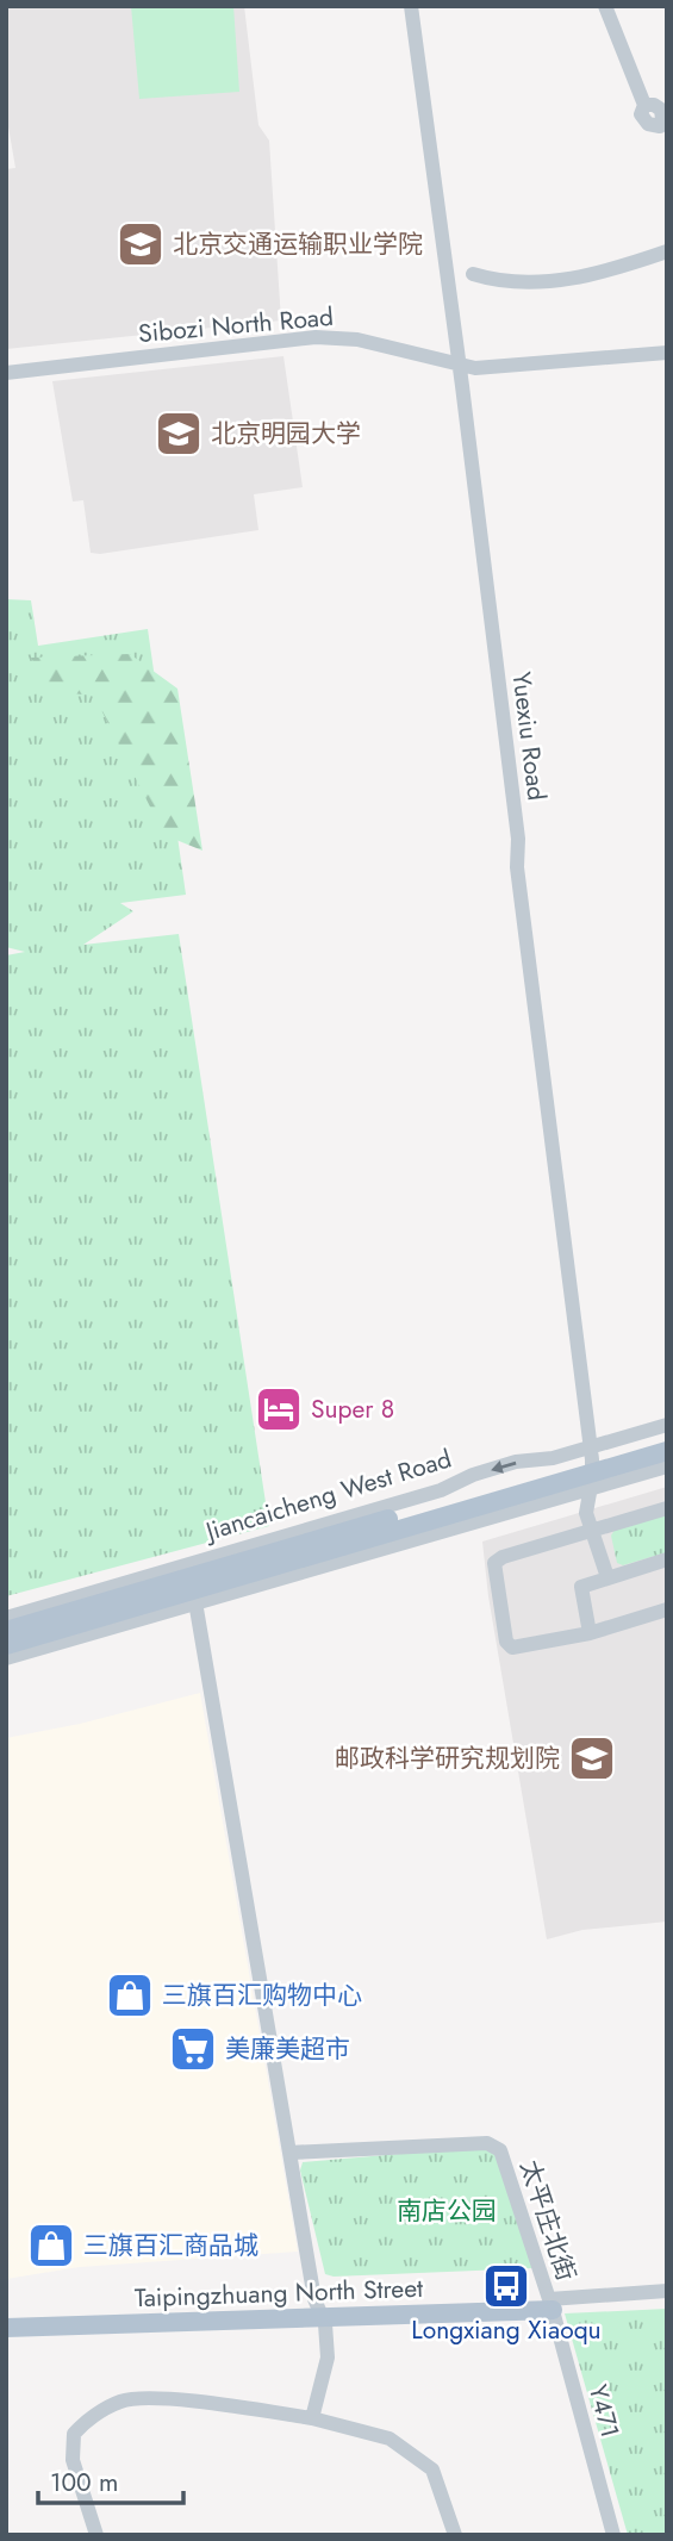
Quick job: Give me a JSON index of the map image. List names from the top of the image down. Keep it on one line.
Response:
{"streets":{"main road":["Jiancaicheng West Road","Taipingzhuang North Street"],"street":["Sibozi North Road","Yuexiu Road","太平庄北街","Y471"]},"crossings":[["Sibozi North Road","Yuexiu Road"],["Yuexiu Road","Jiancaicheng West Road"],["太平庄北街","Taipingzhuang North Street"],["太平庄北街","Y471"],["Taipingzhuang North Street","Y471"]],"parks":["南店公园"],"places":{"school or university":["北京交通运输职业学院","北京明园大学","邮政科学研究规划院"],"hotel":["Super 8"],"shop":["三旗百汇购物中心","三旗百汇商品城"],"supermarket":["美廉美超市"],"bus stop":["Longxiang Xiaoqu"]},"scale_bar":"100 m"}
